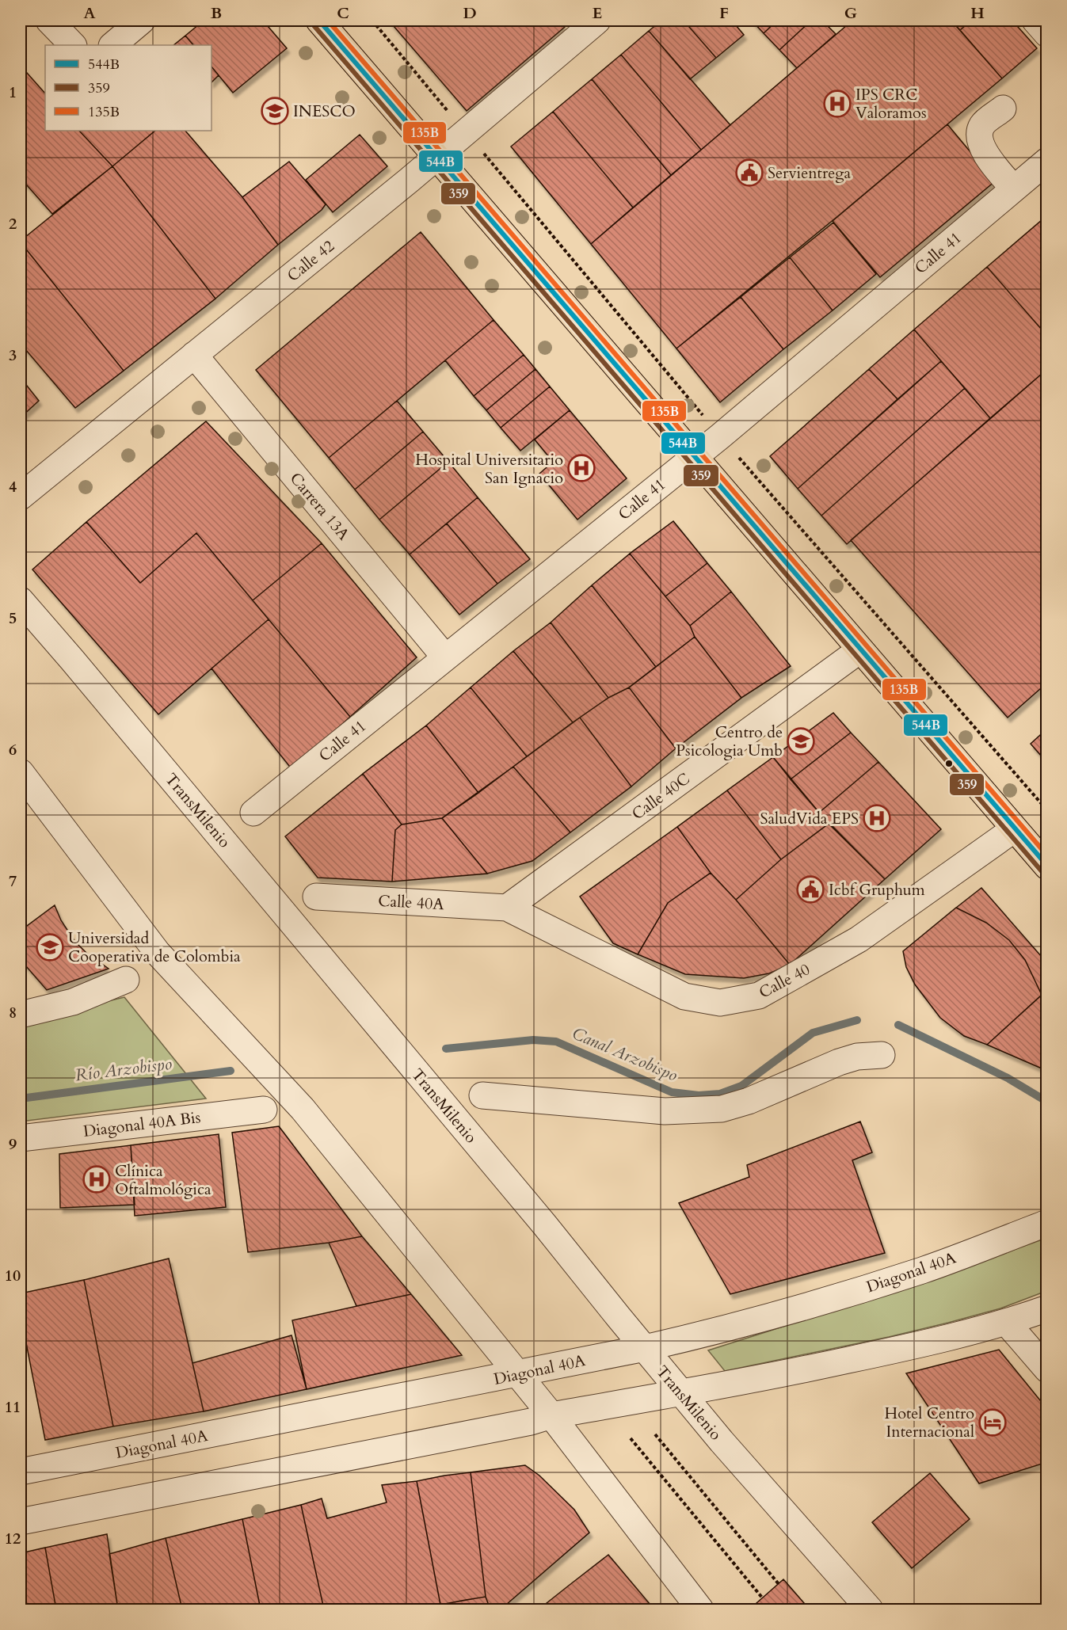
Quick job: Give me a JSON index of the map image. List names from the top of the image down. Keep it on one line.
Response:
{"streets":{"street":["Calle 41","Calle 42","Carrera 13A","Calle 40C","TransMilenio","Calle 40A","Calle 40","Diagonal 40A Bis","Diagonal 40A"]},"crossings":[["Calle 41","Carrera 13A"],["Calle 42","Carrera 13A"],["Calle 40C","Calle 40A"],["Calle 40C","Calle 40"],["TransMilenio","Diagonal 40A"],["Calle 40A","Calle 40"]],"water":["Canal Arzobispo","Río Arzobispo"],"places":{"hospital":["IPS CRC Valoramos","Hospital Universitario San Ignacio","SaludVida EPS","Clínica Oftalmológica"],"school or university":["INESCO","Centro de Psicologia Umb","Universidad Cooperativa de Colombia"],"public building":["Servientrega","Icbf Gruphum"],"hotel":["Hotel Centro Internacional"]},"lines":["transit line 544B","transit line 135B","transit line 359"],"legend":["544B","359","135B"],"grid":{"columns":["A","B","C","D","E","F","G","H"],"rows":["1","2","3","4","5","6","7","8","9","10","11","12"]}}
